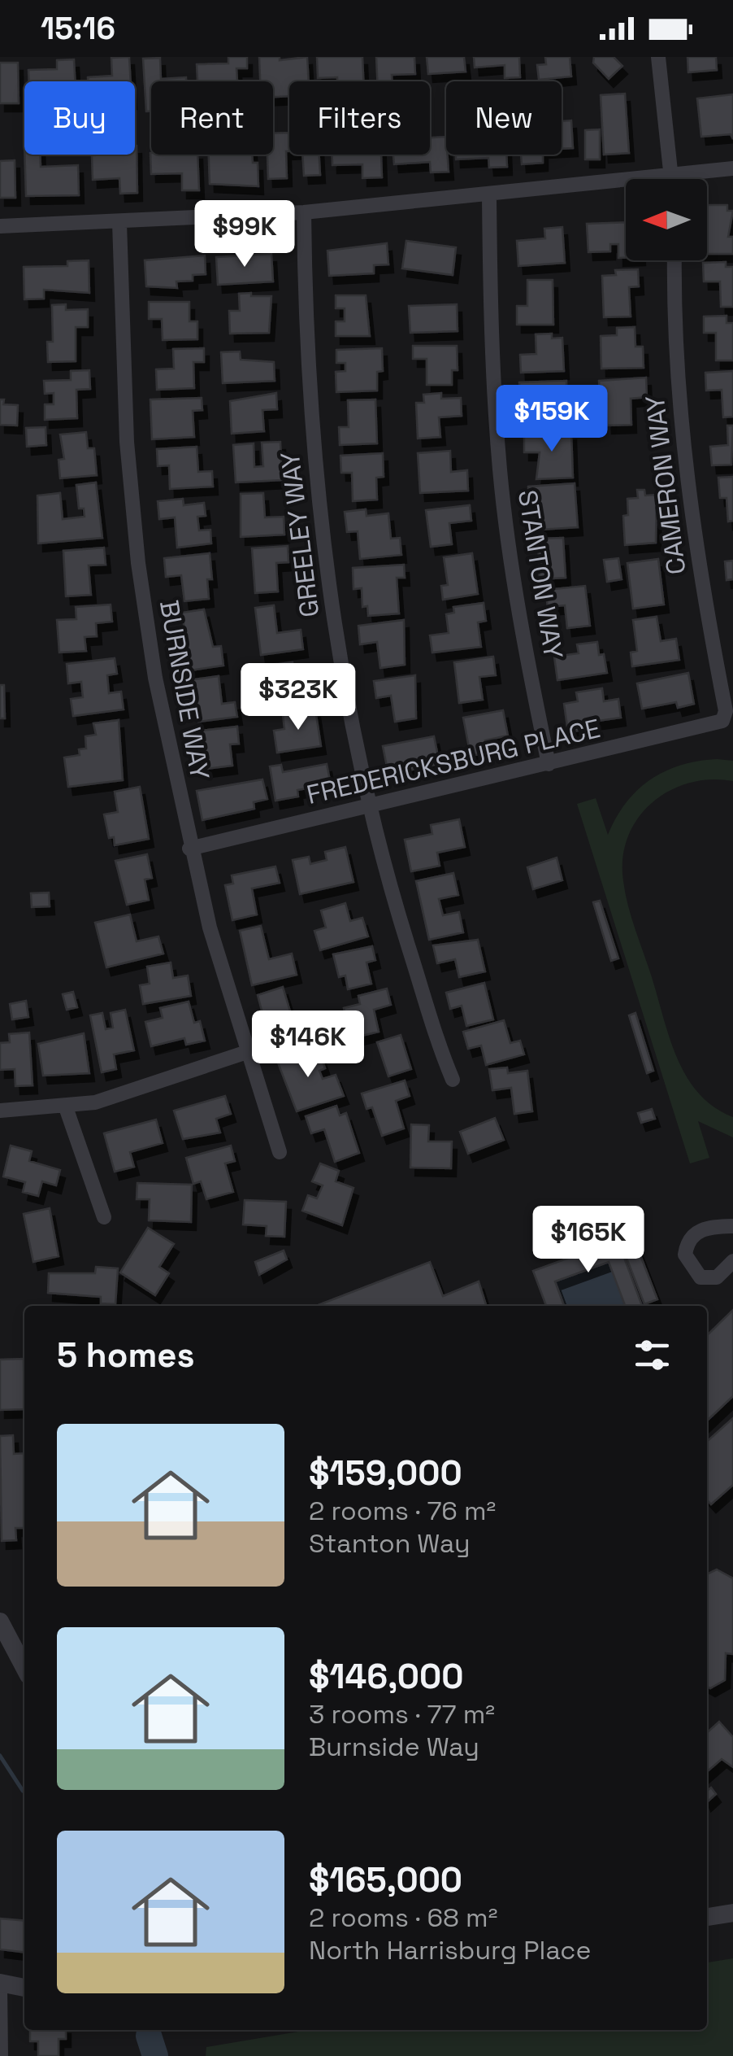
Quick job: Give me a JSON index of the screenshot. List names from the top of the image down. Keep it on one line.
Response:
{"streets":{"street":["CAMERON WAY","GREELEY WAY","STANTON WAY","BURNSIDE WAY","FREDERICKSBURG PLACE"]},"crossings":[["CAMERON WAY","FREDERICKSBURG PLACE"],["GREELEY WAY","FREDERICKSBURG PLACE"],["STANTON WAY","FREDERICKSBURG PLACE"],["BURNSIDE WAY","FREDERICKSBURG PLACE"]],"north":"left","page":{"status":"15:16","chip":["Buy","Rent","Filters","New"],"price":["$99K","$159K","$323K","$146K","$165K"],"heading":"5 homes","list":[{"name":"$159,000","note":"2 rooms · 76 m² · Stanton Way"},{"name":"$146,000","note":"3 rooms · 77 m² · Burnside Way"},{"name":"$165,000","note":"2 rooms · 68 m² · North Harrisburg Place"}]}}
